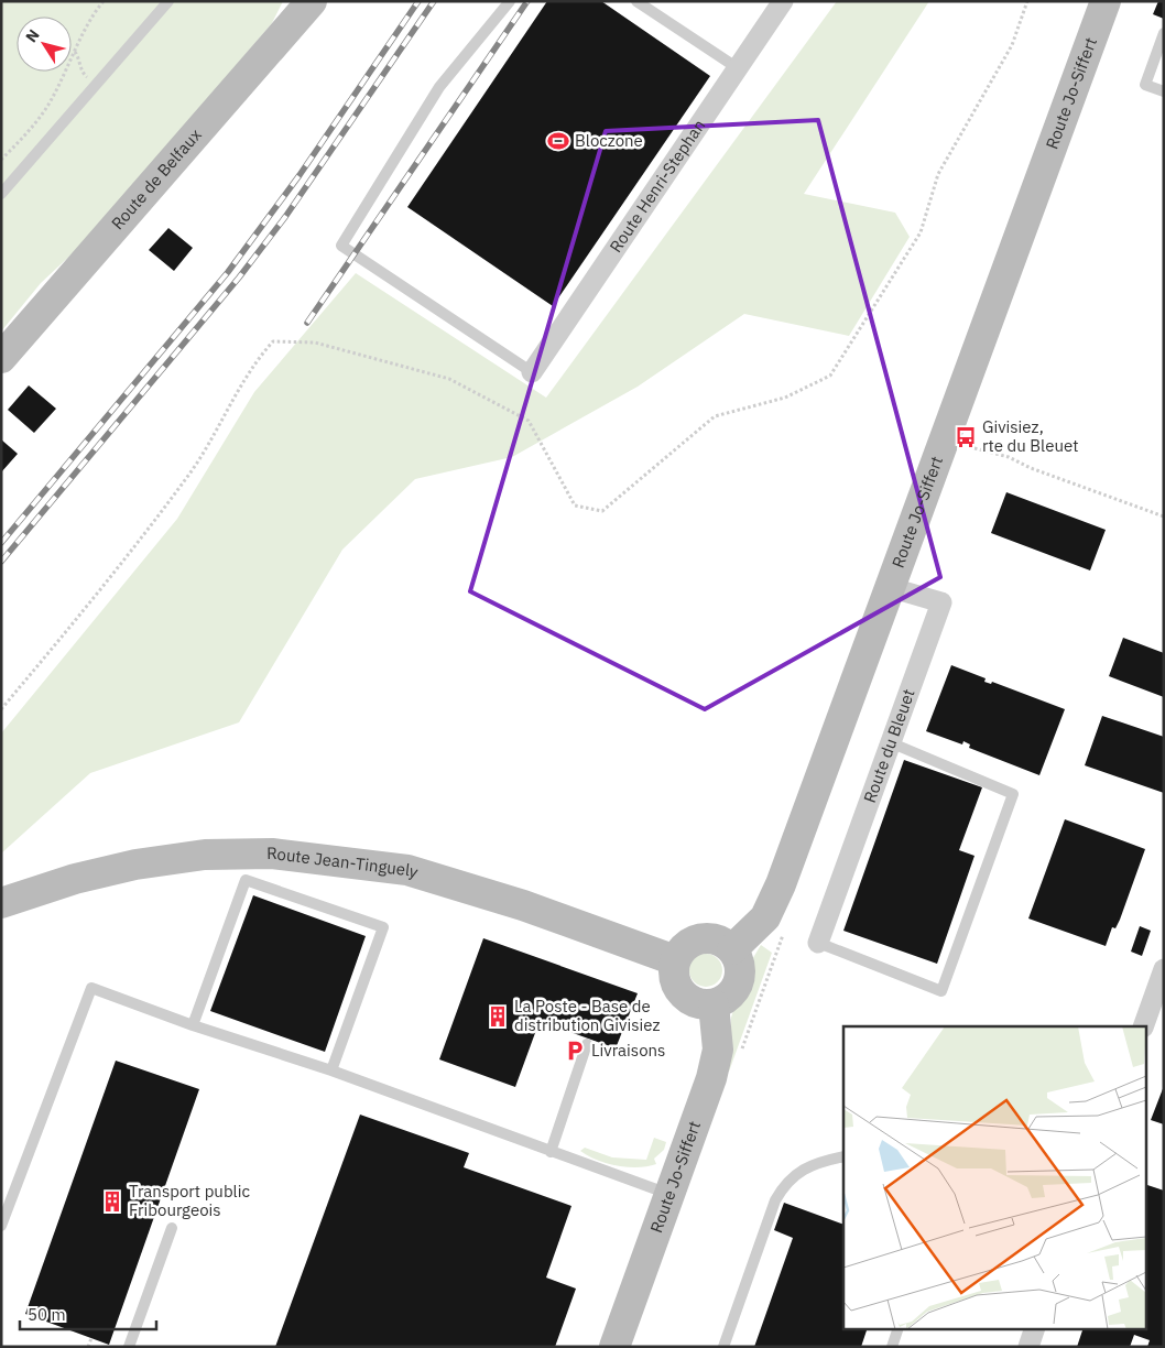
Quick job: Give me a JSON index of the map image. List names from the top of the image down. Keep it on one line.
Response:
{"streets":{"main road":["Route Jo-Siffert","Route de Belfaux","Route Jean-Tinguely"],"street":["Route Henri-Stephan","Route du Bleuet"]},"crossings":[["Route Jo-Siffert","Route du Bleuet"],["Route Jo-Siffert","Route Jean-Tinguely"]],"places":{"sports":["Bloczone"],"bus stop":["Givisiez, rte du Bleuet"],"building":["La Poste - Base de distribution Givisiez","Transport public Fribourgeois"],"parking":["Livraisons"]},"scale_bar":"50 m","north":"top left"}
